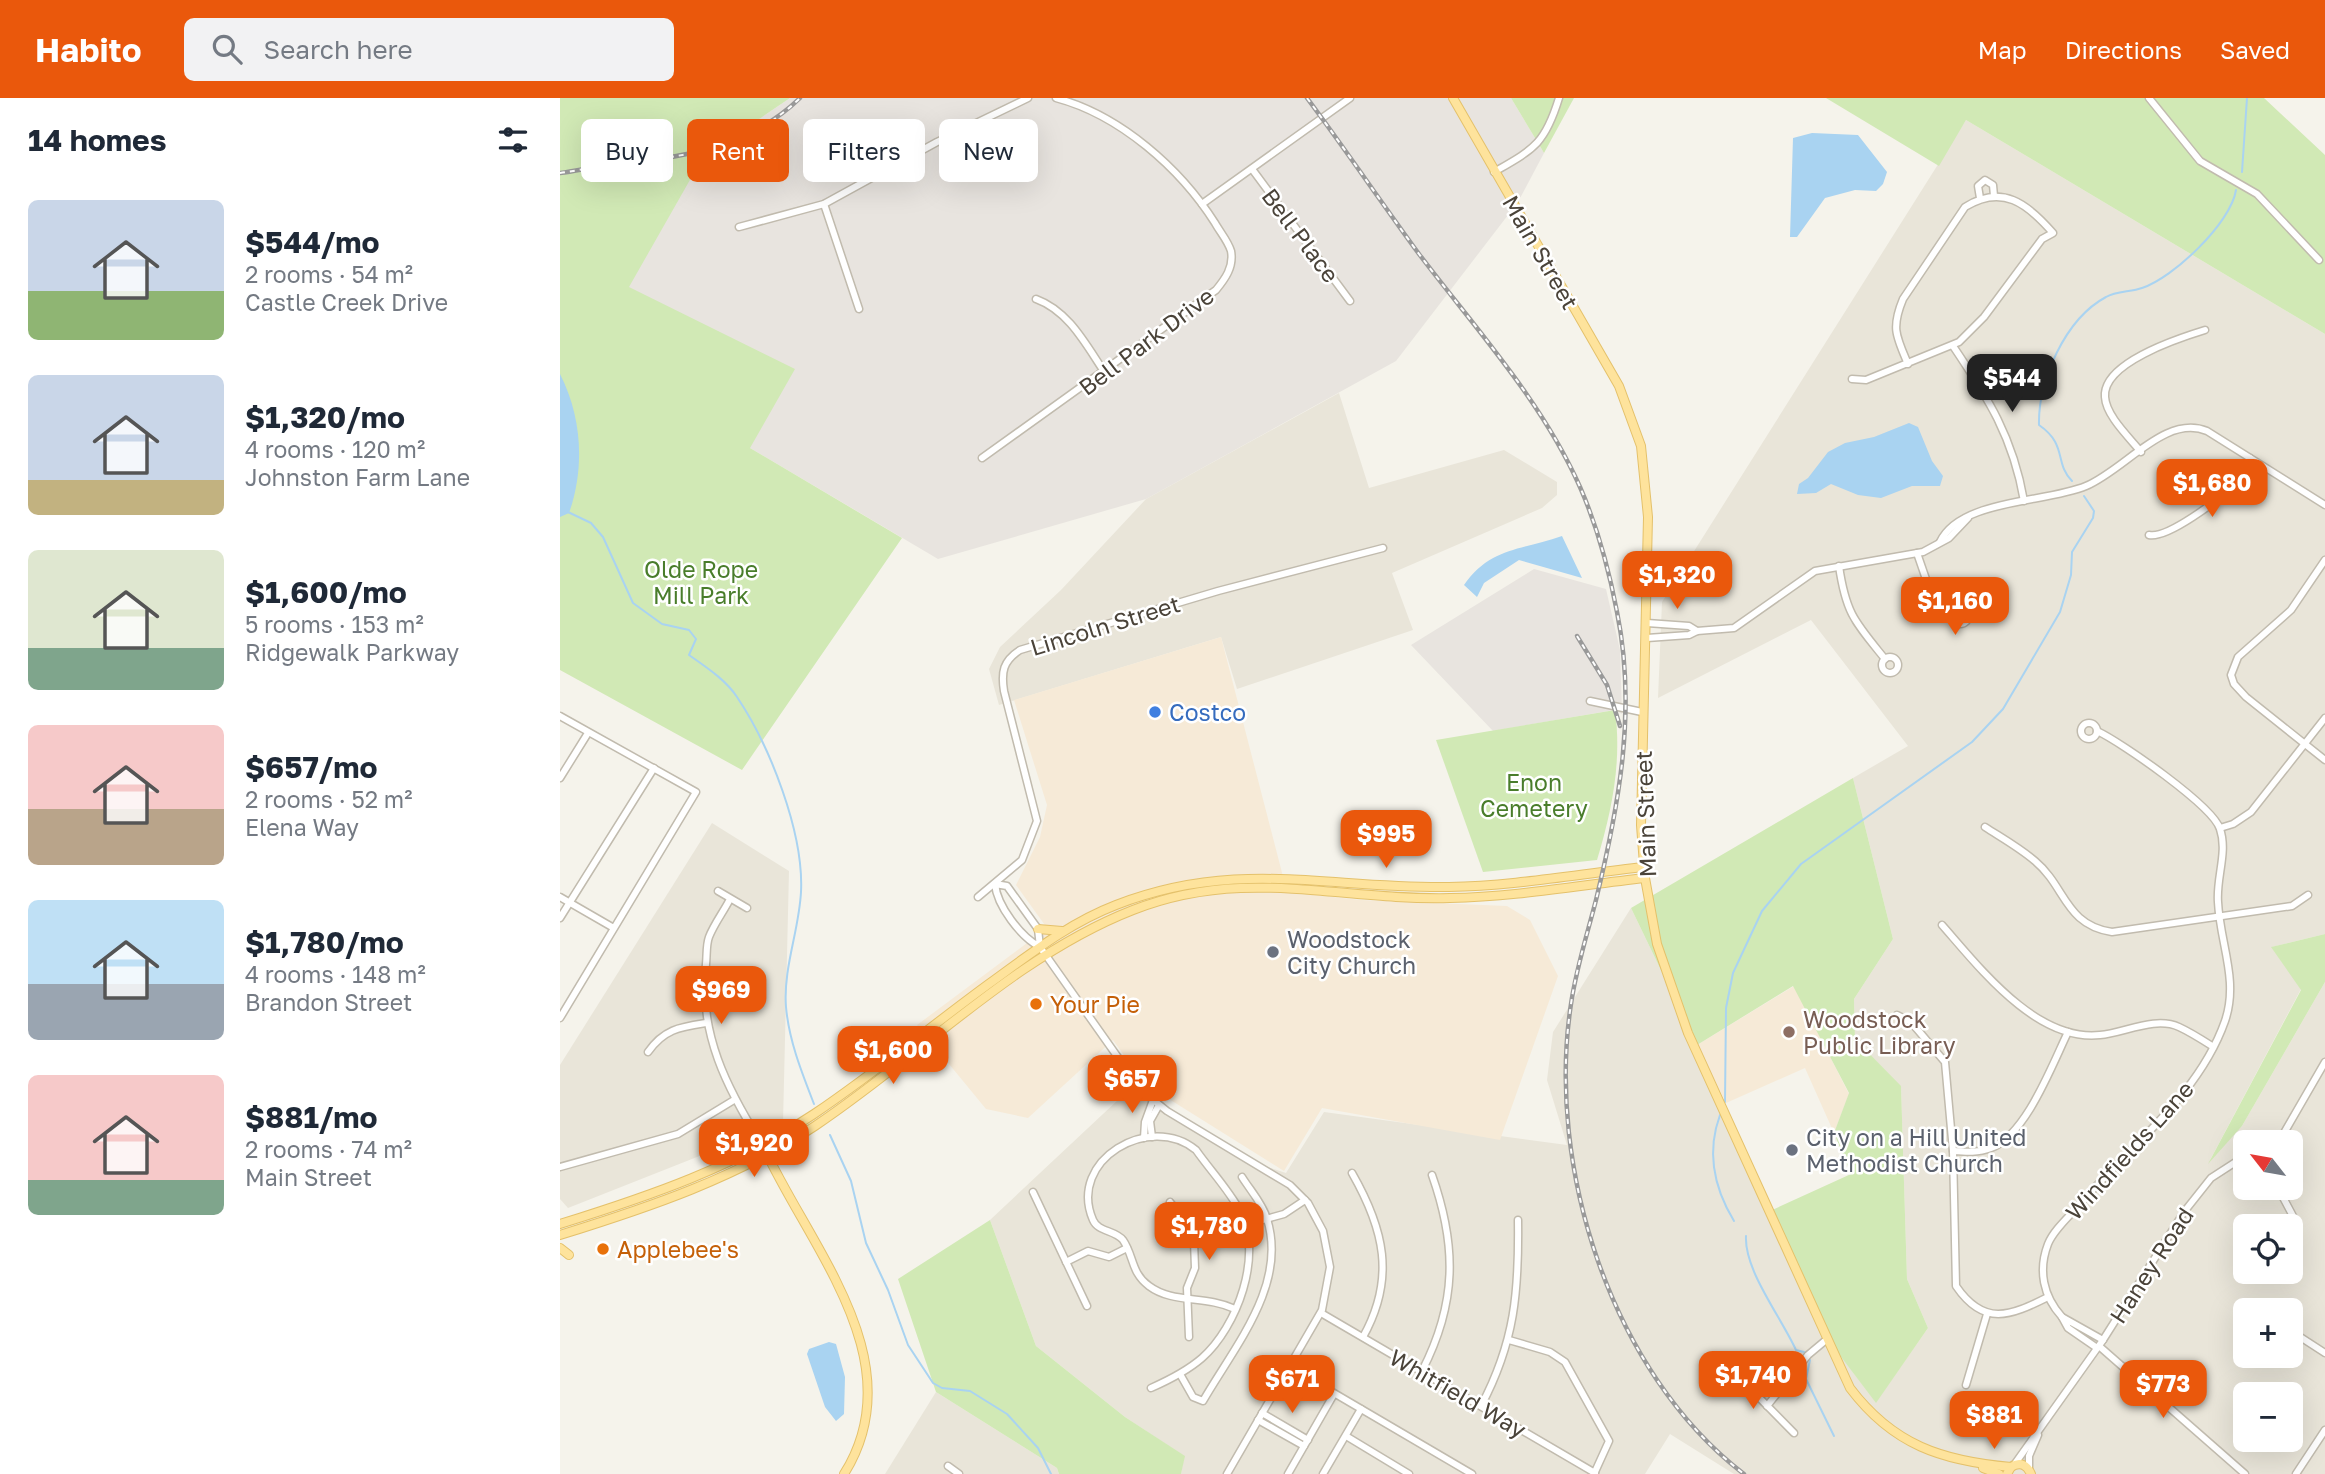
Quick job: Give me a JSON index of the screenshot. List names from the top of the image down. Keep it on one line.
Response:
{"streets":{"main road":["Main Street"],"street":["Bell Place","Bell Park Drive","Lincoln Street","Windfields Lane","Haney Road","Whitfield Way"]},"crossings":[["Main Street","Haney Road"]],"parks":["Olde Rope Mill Park","Enon Cemetery"],"places":["Costco","Woodstock City Church","Your Pie","Woodstock Public Library","City on a Hill United Methodist Church","Applebee's"],"north":"top left","page":{"header":"Habito","search":"Search here","nav":["Map","Directions","Saved"],"heading":"14 homes","chip":["Buy","Rent","Filters","New"],"list":[{"name":"$544/mo","note":"2 rooms · 54 m² · Castle Creek Drive"},{"name":"$1,320/mo","note":"4 rooms · 120 m² · Johnston Farm Lane"},{"name":"$1,600/mo","note":"5 rooms · 153 m² · Ridgewalk Parkway"},{"name":"$657/mo","note":"2 rooms · 52 m² · Elena Way"},{"name":"$1,780/mo","note":"4 rooms · 148 m² · Brandon Street"},{"name":"$881/mo","note":"2 rooms · 74 m² · Main Street"}],"price":["$544","$1,680","$1,320","$1,160","$995","$969","$1,600","$657","$1,920","$1,780","$1,740","$671","$773","$881"],"map_buttons":["+","−"]}}
